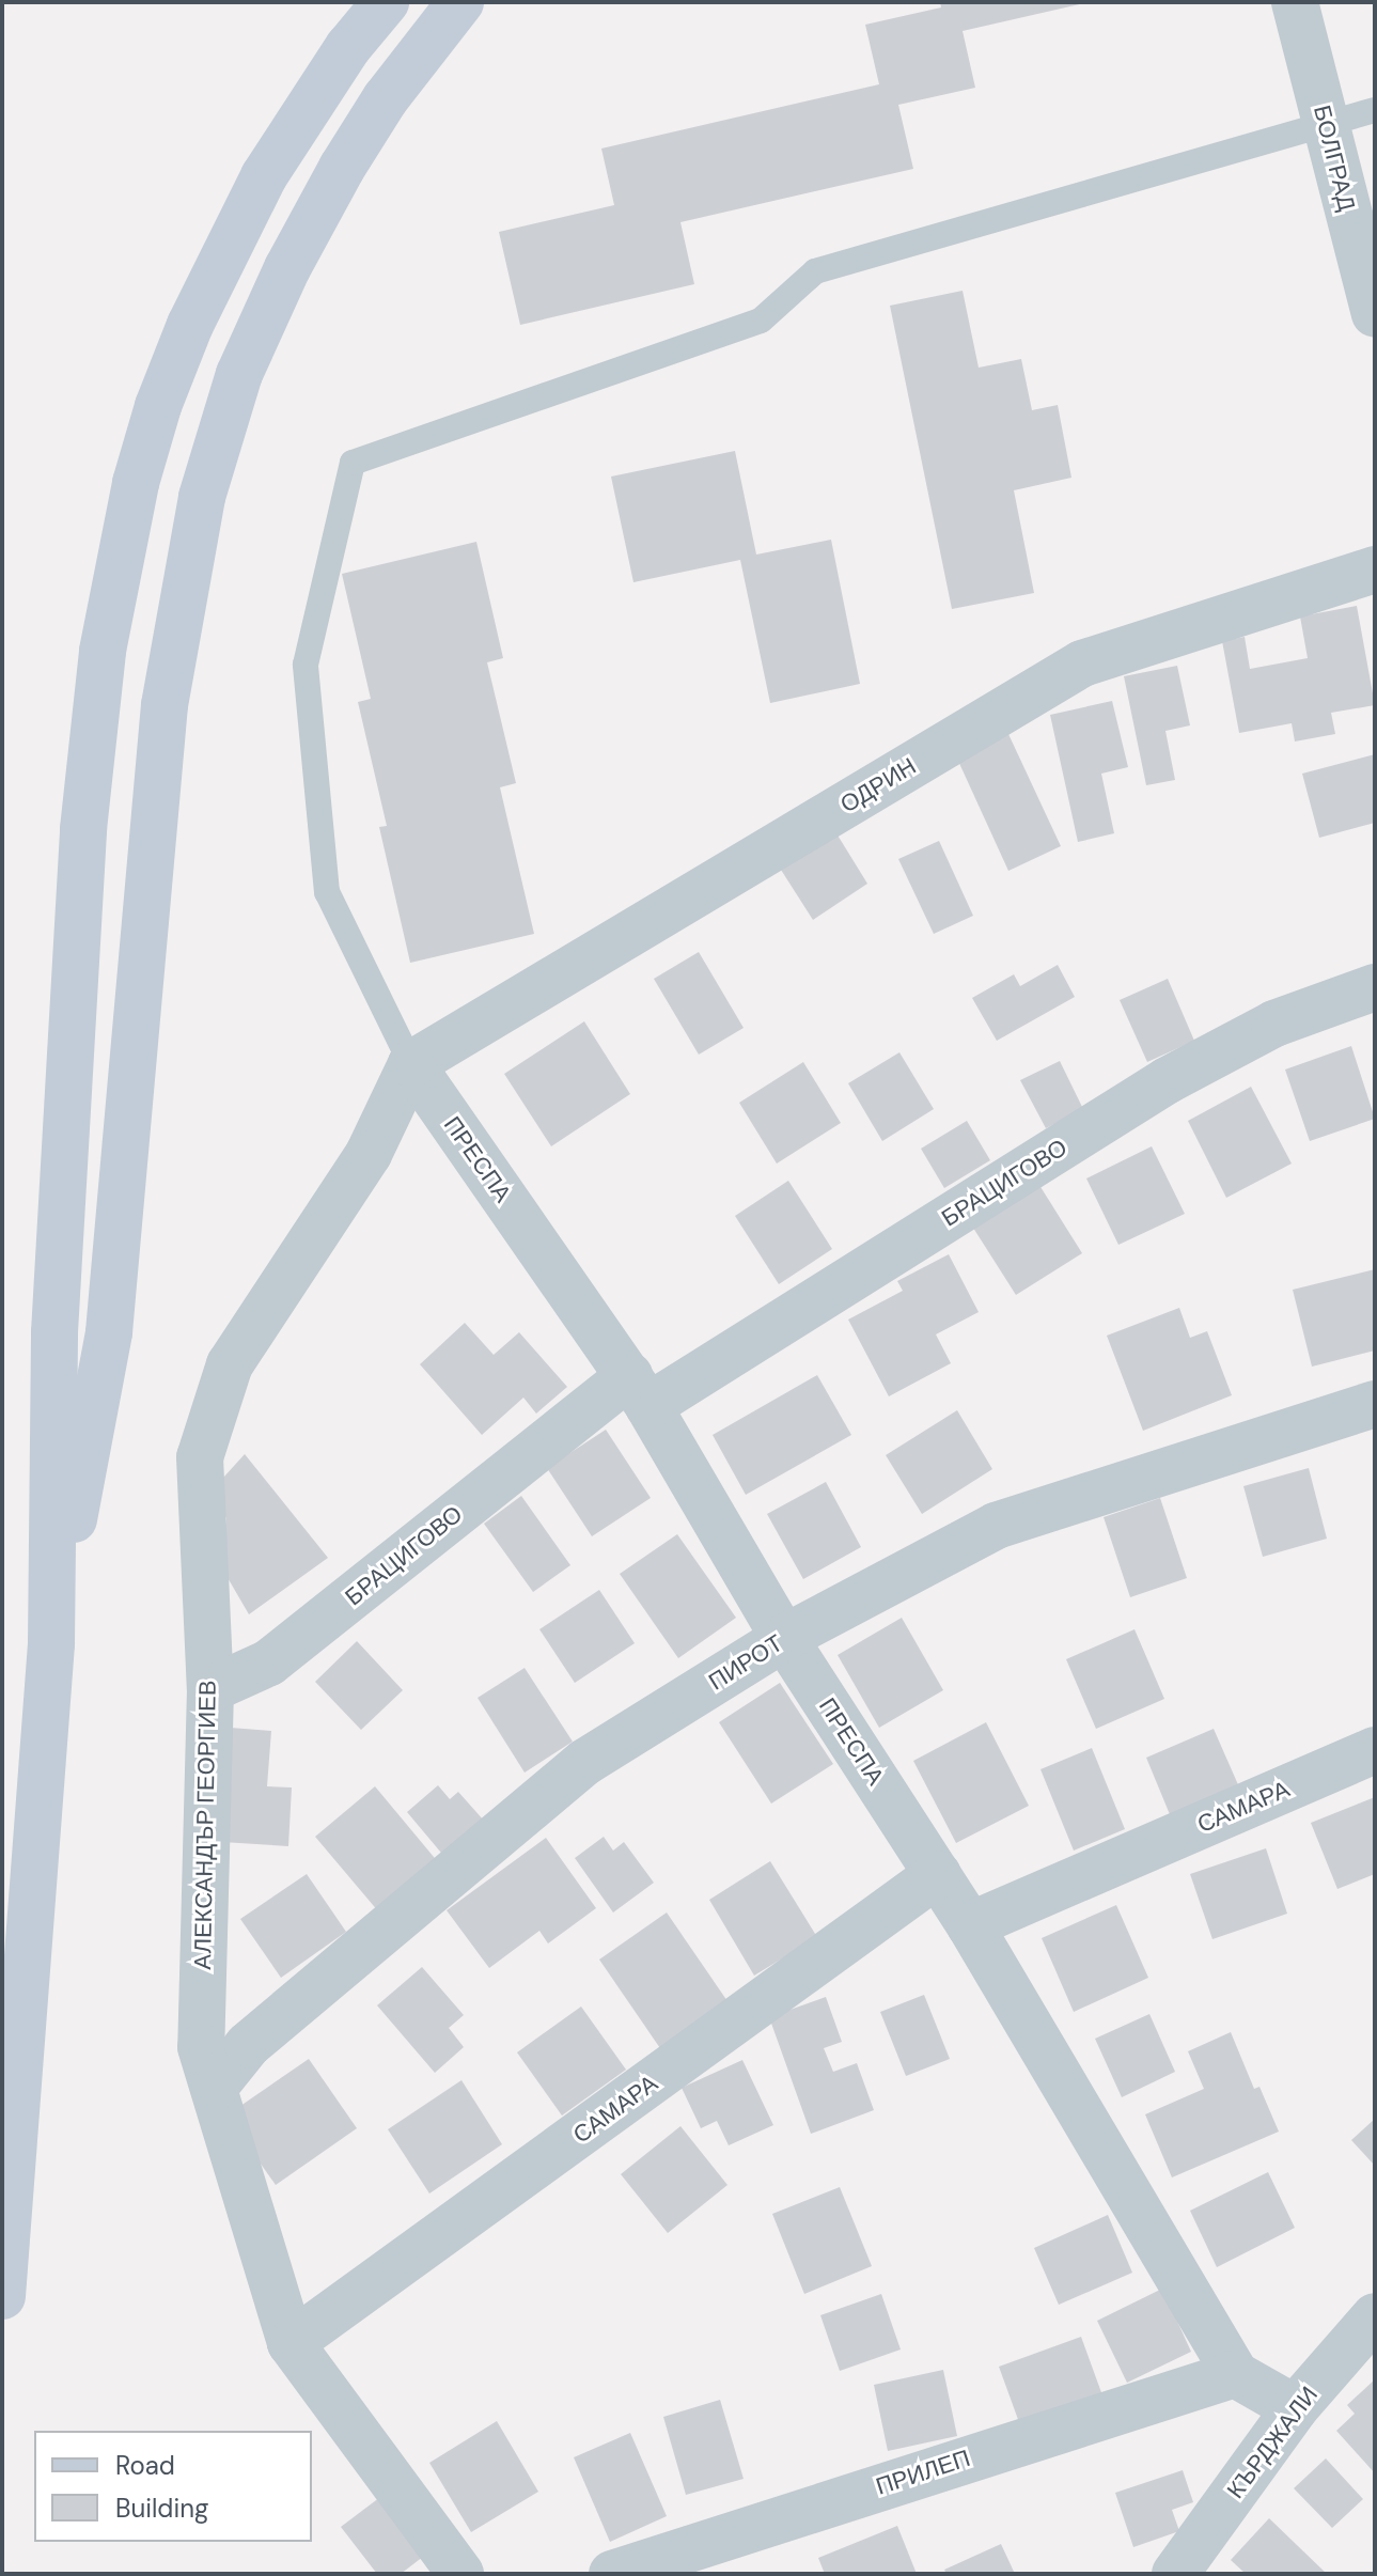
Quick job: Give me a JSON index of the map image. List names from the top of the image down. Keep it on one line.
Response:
{"streets":{"street":["БОЛГРАД","ОДРИН","ПРЕСПА","БРАЦИГОВО","ПИРОТ","САМАРА","АЛЕКСАНДЪР ГЕОРГИЕВ","КЪРДЖАЛИ","ПРИЛЕП"]},"crossings":[["ОДРИН","ПРЕСПА"],["ОДРИН","АЛЕКСАНДЪР ГЕОРГИЕВ"],["ПРЕСПА","БРАЦИГОВО"],["ПРЕСПА","ПИРОТ"],["ПРЕСПА","САМАРА"],["ПРЕСПА","АЛЕКСАНДЪР ГЕОРГИЕВ"],["ПРЕСПА","КЪРДЖАЛИ"],["ПРЕСПА","ПРИЛЕП"],["БРАЦИГОВО","АЛЕКСАНДЪР ГЕОРГИЕВ"],["ПИРОТ","АЛЕКСАНДЪР ГЕОРГИЕВ"],["САМАРА","АЛЕКСАНДЪР ГЕОРГИЕВ"]],"legend":["Road","Building"]}
